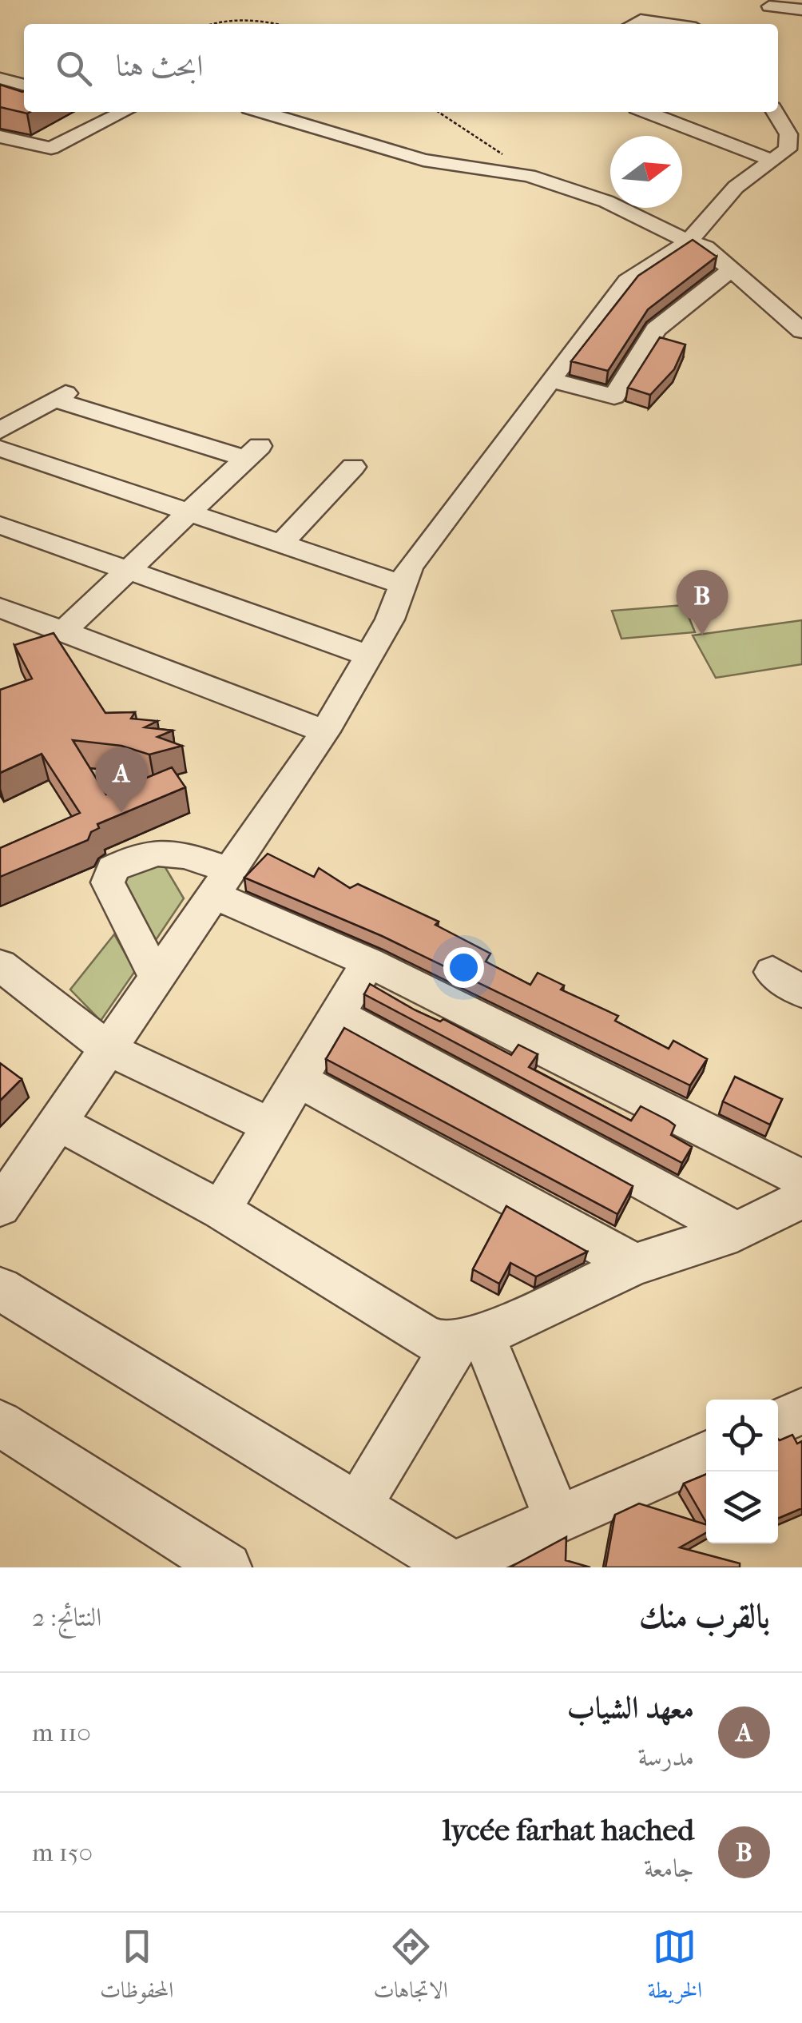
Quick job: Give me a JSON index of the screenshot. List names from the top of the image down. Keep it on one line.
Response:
{"north":"right","page":{"search":"ابحث هنا","pins":["B","A"],"heading":["بالقرب منك","النتائج: 2"],"list":[{"mark":"A","name":"معهد الشياب","note":"مدرسة","value":"110 m"},{"mark":"B","name":"lycée farhat hached","note":"جامعة","value":"150 m"}],"nav":["الخريطة","الاتجاهات","المحفوظات"]}}
